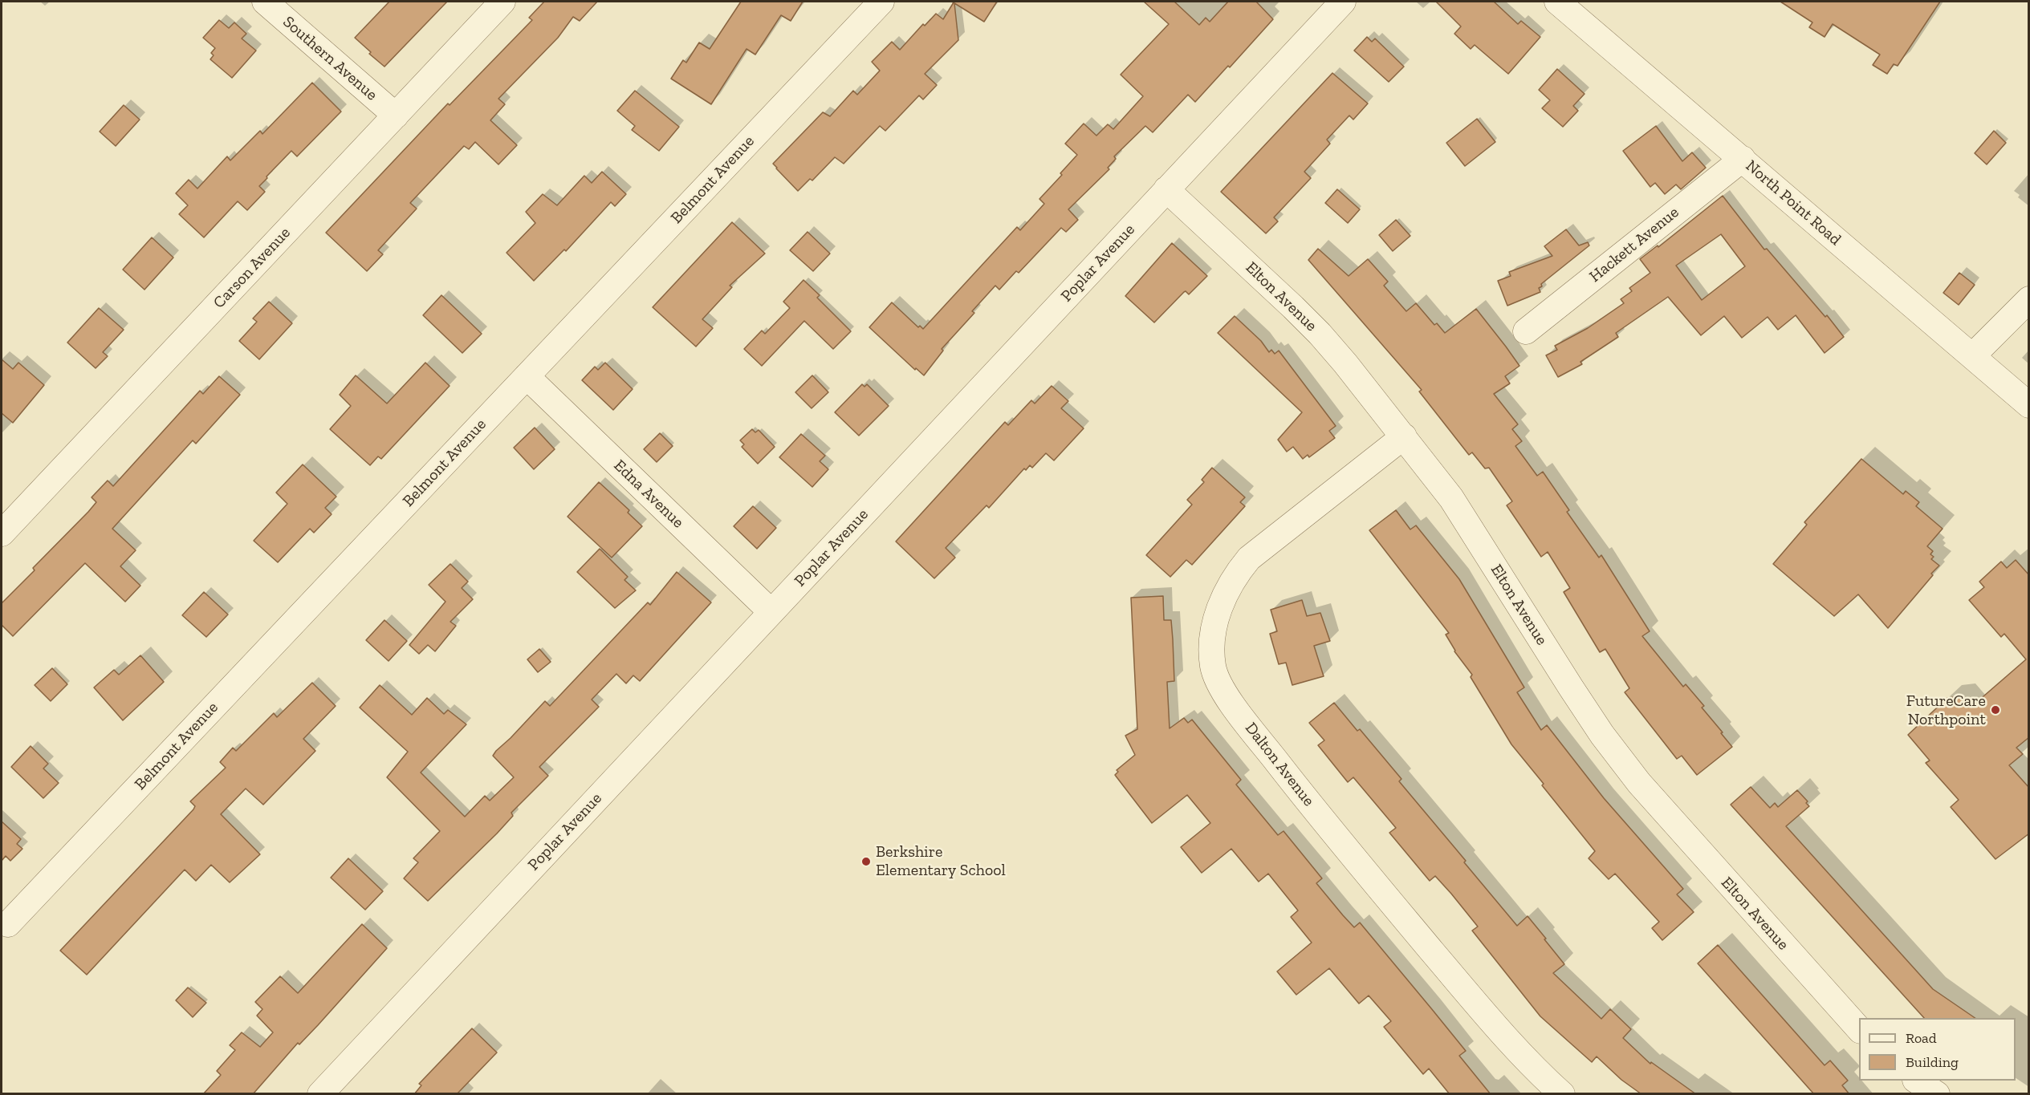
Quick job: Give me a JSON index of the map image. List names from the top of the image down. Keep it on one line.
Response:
{"streets":{"street":["Southern Avenue","Belmont Avenue","North Point Road","Hackett Avenue","Poplar Avenue","Carson Avenue","Elton Avenue","Edna Avenue","Dalton Avenue"]},"crossings":[["Southern Avenue","Carson Avenue"],["Belmont Avenue","Edna Avenue"],["North Point Road","Hackett Avenue"],["Poplar Avenue","Elton Avenue"],["Poplar Avenue","Edna Avenue"],["Elton Avenue","Dalton Avenue"]],"places":["FutureCare Northpoint","Berkshire Elementary School"],"legend":["Road","Building"]}
